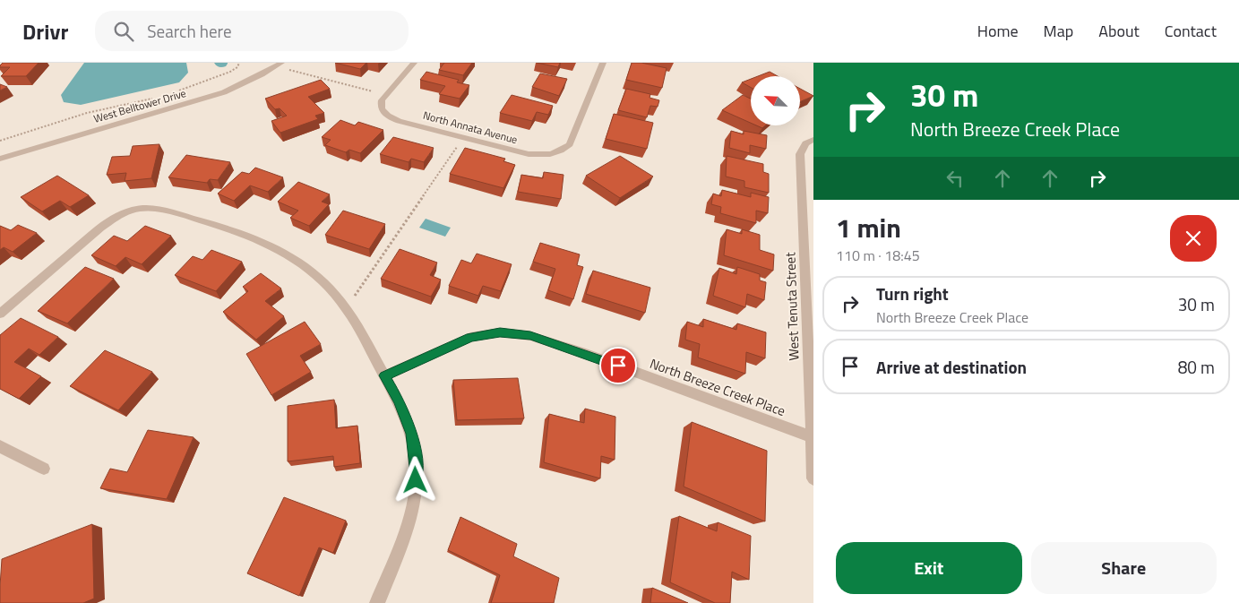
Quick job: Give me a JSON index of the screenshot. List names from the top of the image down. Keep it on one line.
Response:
{"streets":{"street":["West Belltower Drive","North Annata Avenue","West Tenuta Street","North Breeze Creek Place"]},"crossings":[["West Tenuta Street","North Breeze Creek Place"]],"north":"top left","page":{"header":"Drivr","search":"Search here","nav":["Home","Map","About","Contact"],"turn":["30 m","North Breeze Creek Place"],"heading":["1 min","110 m · 18:45"],"list":[{"name":"Turn right","note":"North Breeze Creek Place","value":"30 m"},{"name":"Arrive at destination","value":"80 m"}],"buttons":["Exit","Share"]}}
